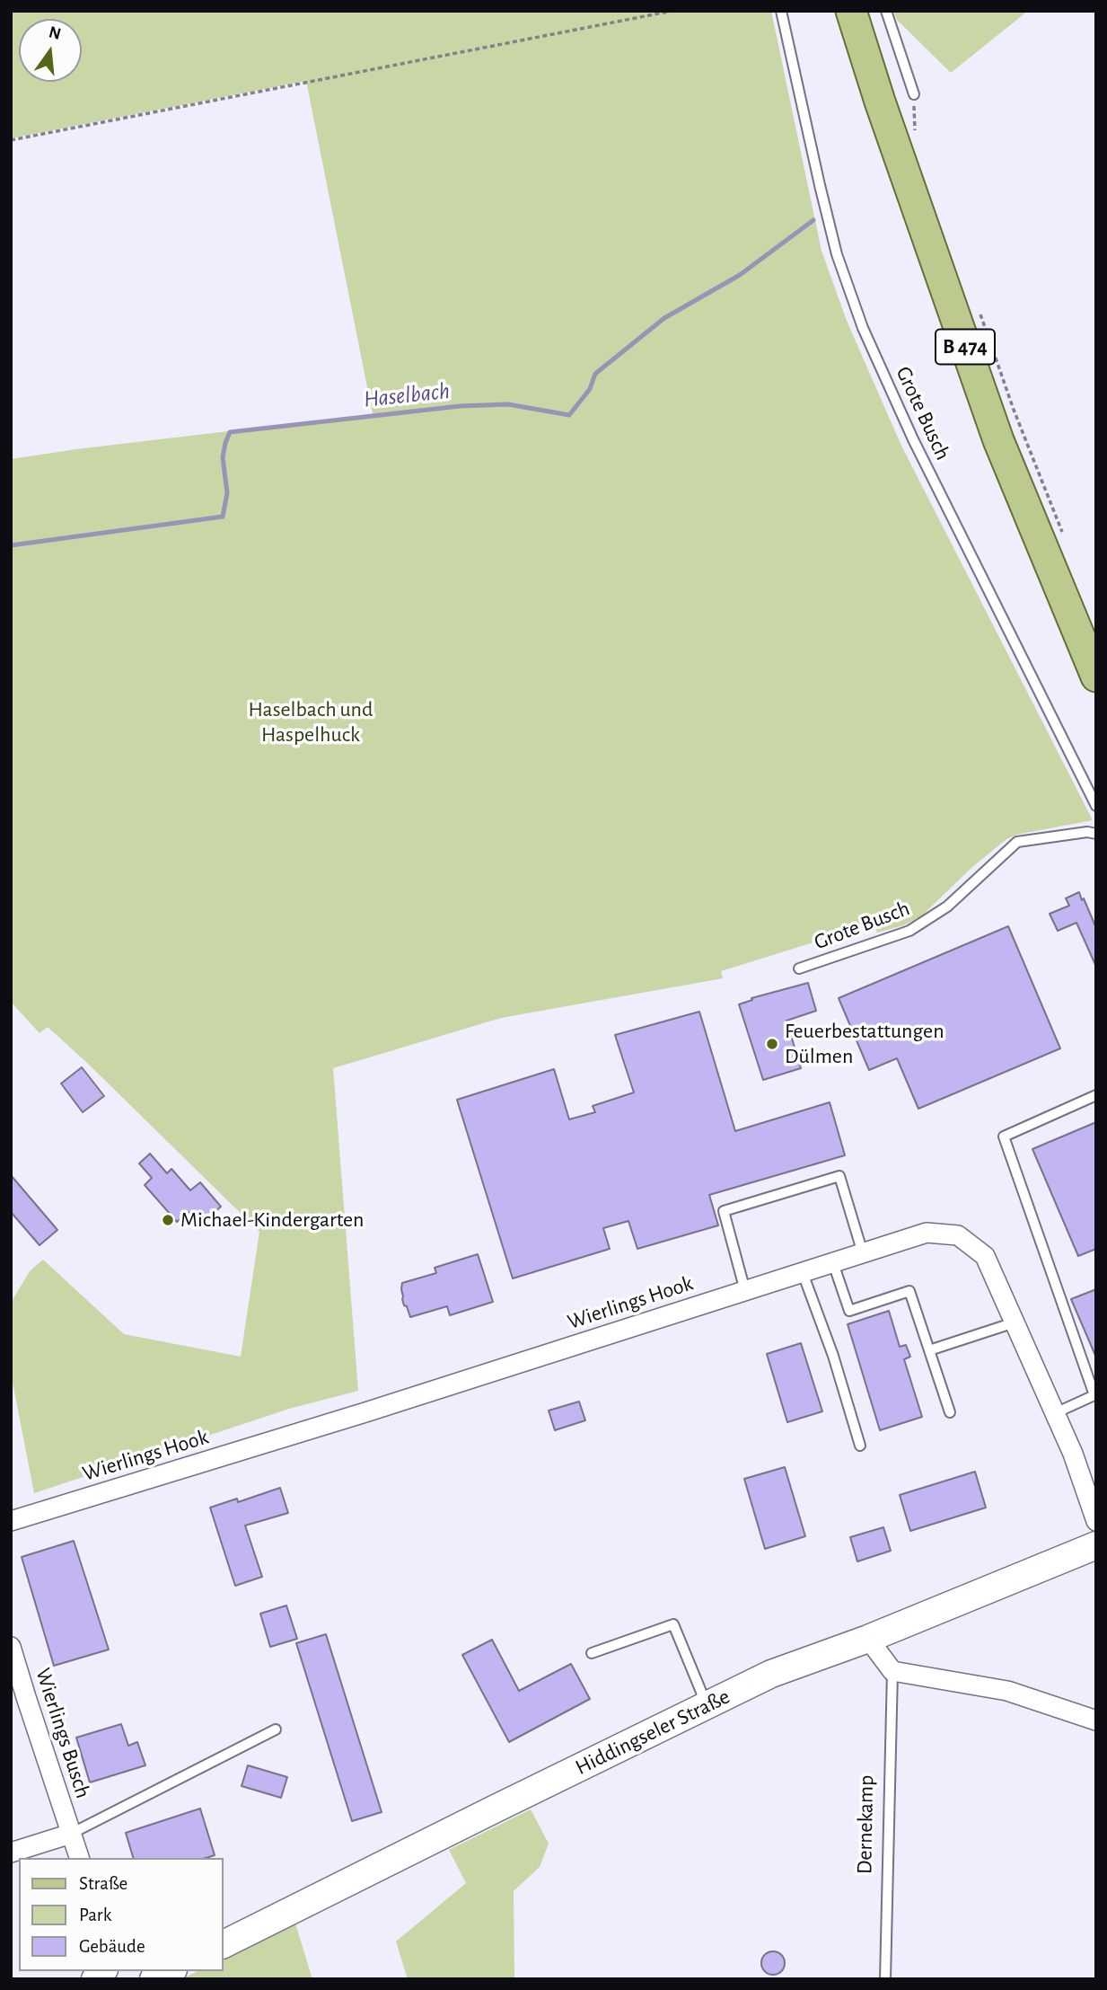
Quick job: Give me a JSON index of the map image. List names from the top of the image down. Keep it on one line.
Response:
{"streets":{"main road":["B 474"],"street":["Wierlings Hook","Hiddingseler Straße","Wierlings Busch"],"lane":["Grote Busch","Dernekamp"]},"water":["Haselbach"],"parks":["Haselbach und Haspelhuck"],"places":["Feuerbestattungen Dülmen","Michael-Kindergarten"],"legend":["Straße","Park","Gebäude"],"north":"top"}
